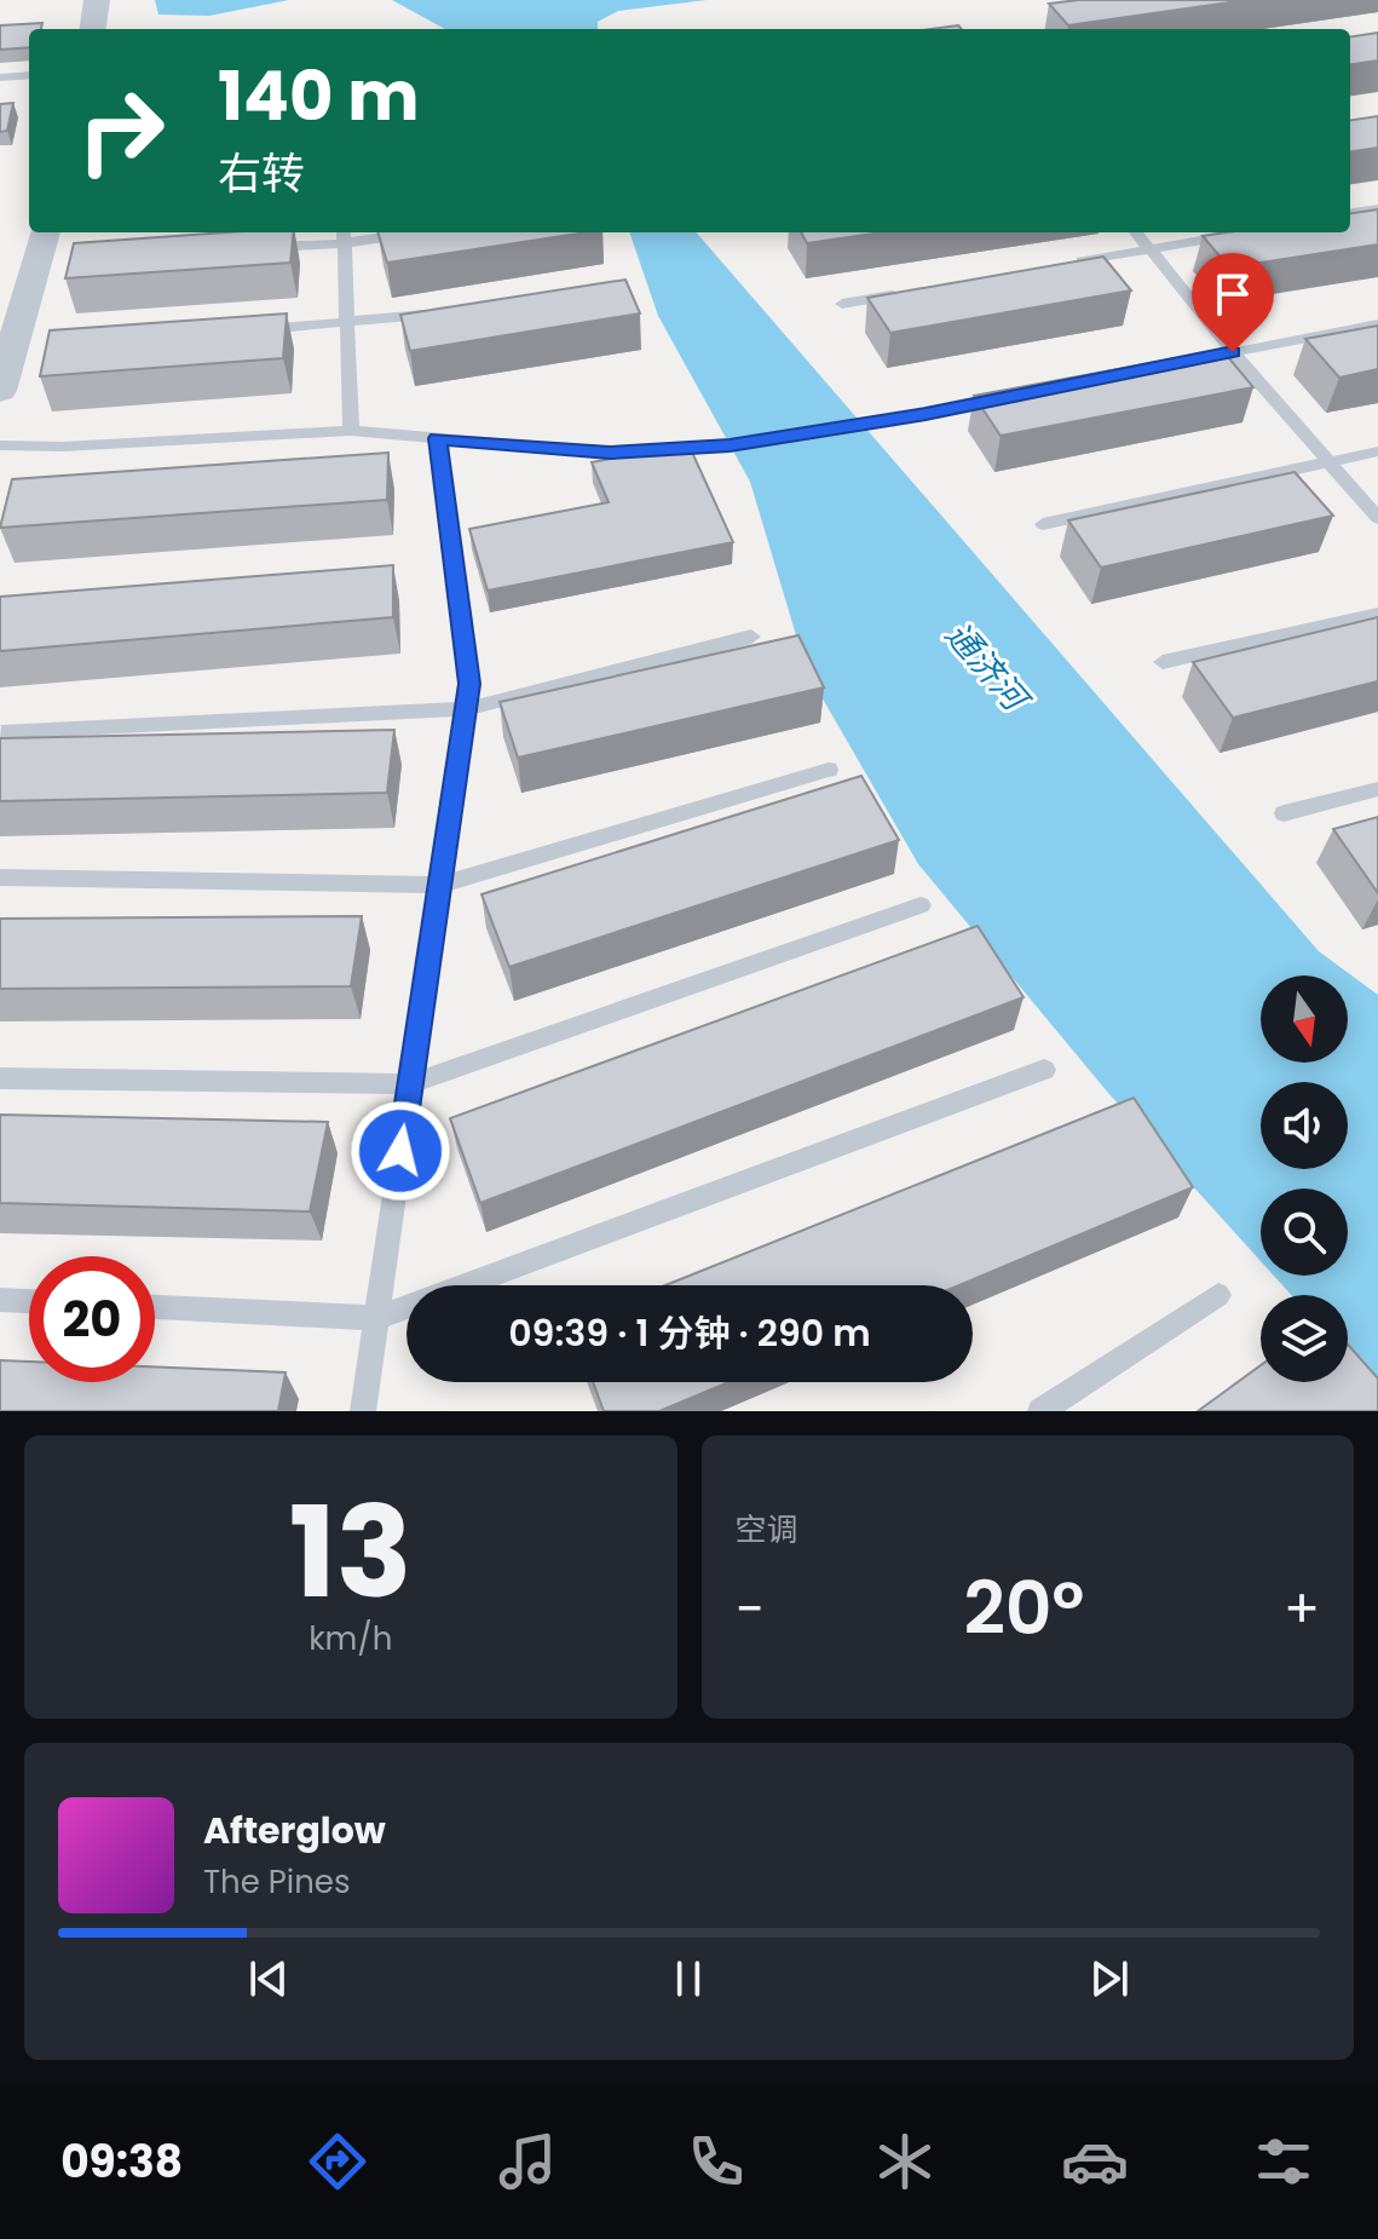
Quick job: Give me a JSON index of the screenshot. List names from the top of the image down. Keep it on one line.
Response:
{"water":["通济河"],"north":"bottom","page":{"turn":["140 m","右转"],"limit":"20","trip":"09:39 · 1 分钟 · 290 m","tile":[["13","km/h"],"空调"],"heat":["−","20°","+"],"song":["Afterglow","The Pines"],"tabs":"09:38"}}
